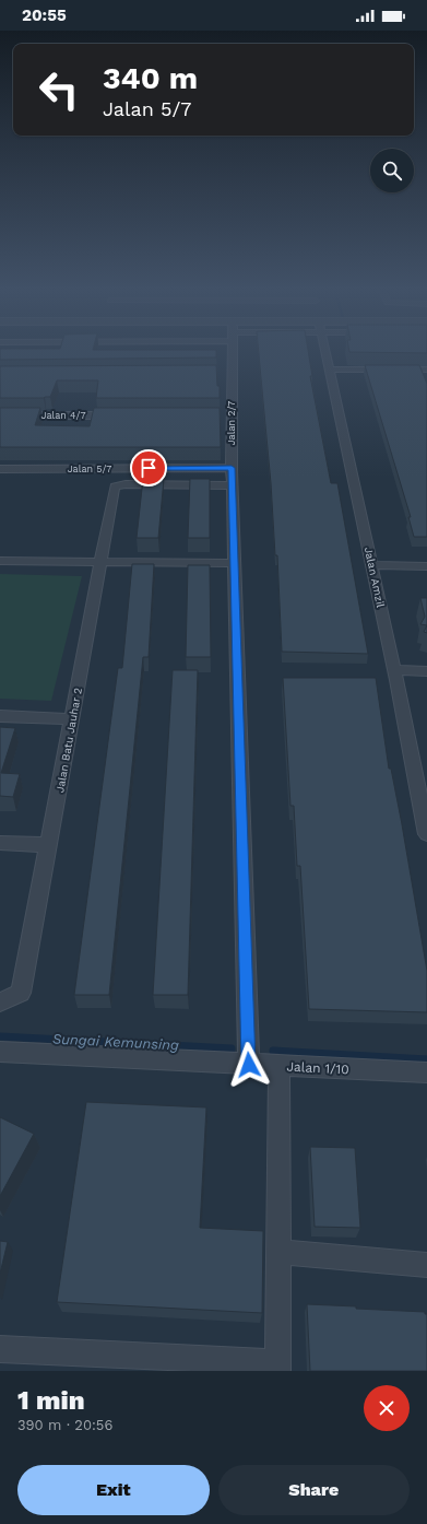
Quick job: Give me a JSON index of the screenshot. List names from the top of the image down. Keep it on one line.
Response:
{"streets":{"street":["Jalan 4/7","Jalan 2/7","Jalan 5/7","Jalan Amzil","Jalan Batu Jauhar 2","Jalan 1/10"]},"crossings":[["Jalan 2/7","Jalan 5/7"],["Jalan 2/7","Jalan Batu Jauhar 2"],["Jalan 2/7","Jalan 1/10"],["Jalan 5/7","Jalan Batu Jauhar 2"]],"water":["Sungai Kemunsing"],"page":{"status":"20:55","turn":["340 m","Jalan 5/7"],"heading":["1 min","390 m · 20:56"],"buttons":["Exit","Share"]}}
